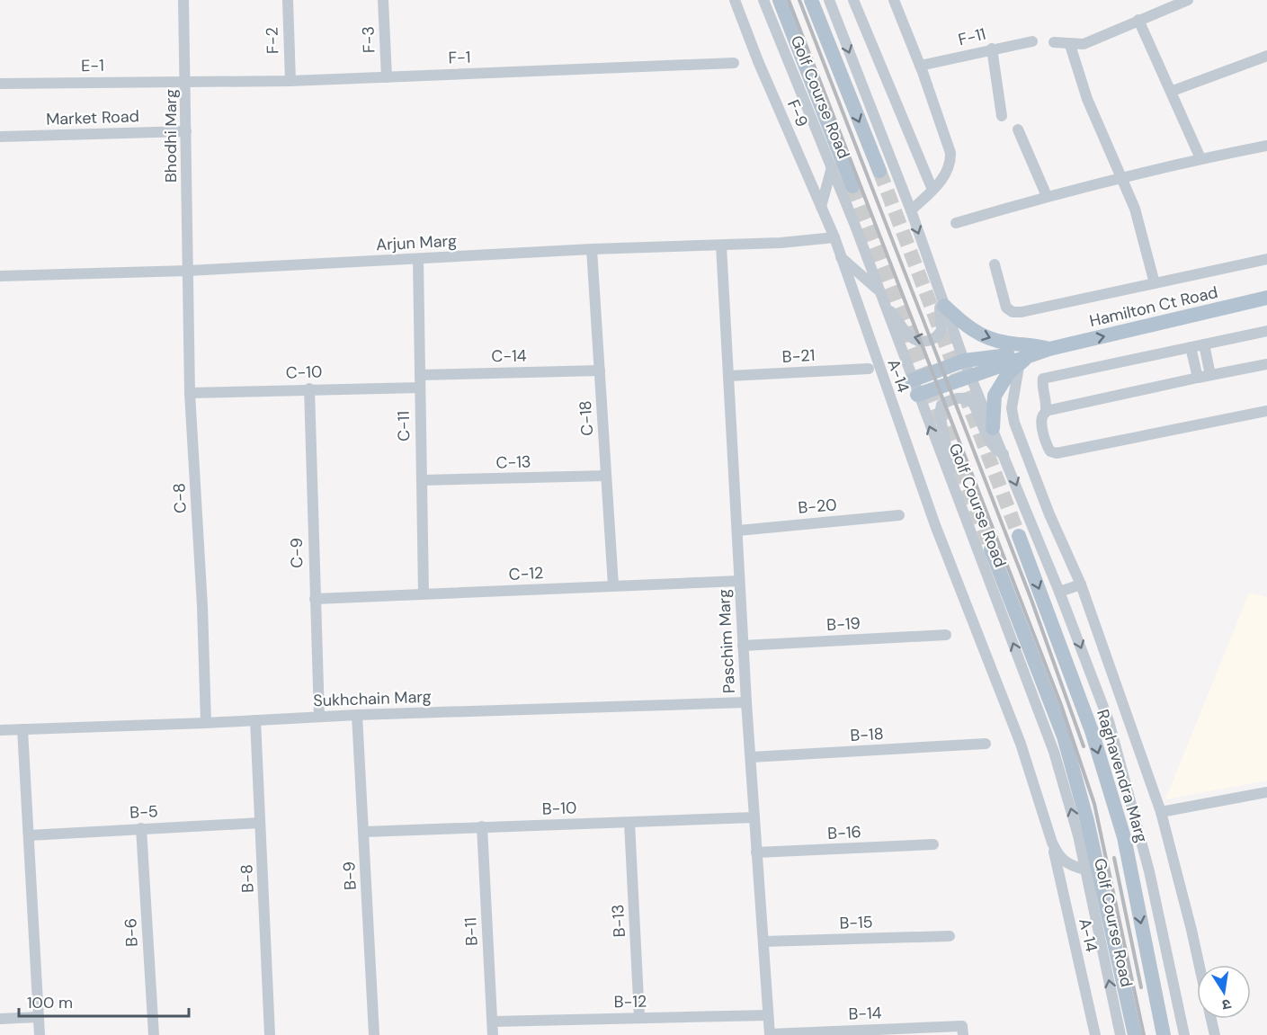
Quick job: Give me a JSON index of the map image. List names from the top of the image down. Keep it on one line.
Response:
{"streets":{"main road":["Hamilton Ct Road","Raghavendra Marg"],"street":["F-11","F-3","F-2","F-1","E-1","Golf Course Road","F-9","Market Road","Bhodhi Marg","Arjun Marg","C-14","B-21","C-10","A-14","C-18","C-11","C-13","C-8","B-20","C-9","C-12","B-19","Paschim Marg","Sukhchain Marg","B-18","B-10","B-5","B-16","B-9","B-8","B-13","B-15","B-11","B-6","B-12","B-14"]},"crossings":[["F-3","F-1"],["F-2","F-1"],["F-1","E-1"],["F-1","Bhodhi Marg"],["E-1","Bhodhi Marg"],["Golf Course Road","Hamilton Ct Road"],["F-9","Arjun Marg"],["F-9","A-14"],["Market Road","Bhodhi Marg"],["Bhodhi Marg","Arjun Marg"],["Bhodhi Marg","C-8"],["Arjun Marg","A-14"],["Arjun Marg","C-18"],["Arjun Marg","C-11"],["Arjun Marg","C-8"],["Arjun Marg","Paschim Marg"],["C-14","C-18"],["C-14","C-11"],["B-21","Paschim Marg"],["C-10","C-11"],["C-10","C-8"],["C-10","C-9"],["C-18","C-13"],["C-18","C-12"],["C-11","C-13"],["C-11","C-12"],["C-8","Sukhchain Marg"],["B-20","Paschim Marg"],["C-9","C-12"],["C-9","Sukhchain Marg"],["C-12","Paschim Marg"],["B-19","Paschim Marg"],["Paschim Marg","Sukhchain Marg"],["Paschim Marg","B-18"],["Paschim Marg","B-10"],["Paschim Marg","B-16"],["Paschim Marg","B-15"],["Paschim Marg","B-12"],["Paschim Marg","B-14"],["Sukhchain Marg","B-9"],["Sukhchain Marg","B-8"],["B-10","B-9"],["B-10","B-13"],["B-10","B-11"],["B-5","B-8"],["B-5","B-6"],["B-13","B-12"],["B-11","B-12"]],"one_way":["Hamilton Ct Road"],"scale_bar":"100 m","north":"bottom"}
